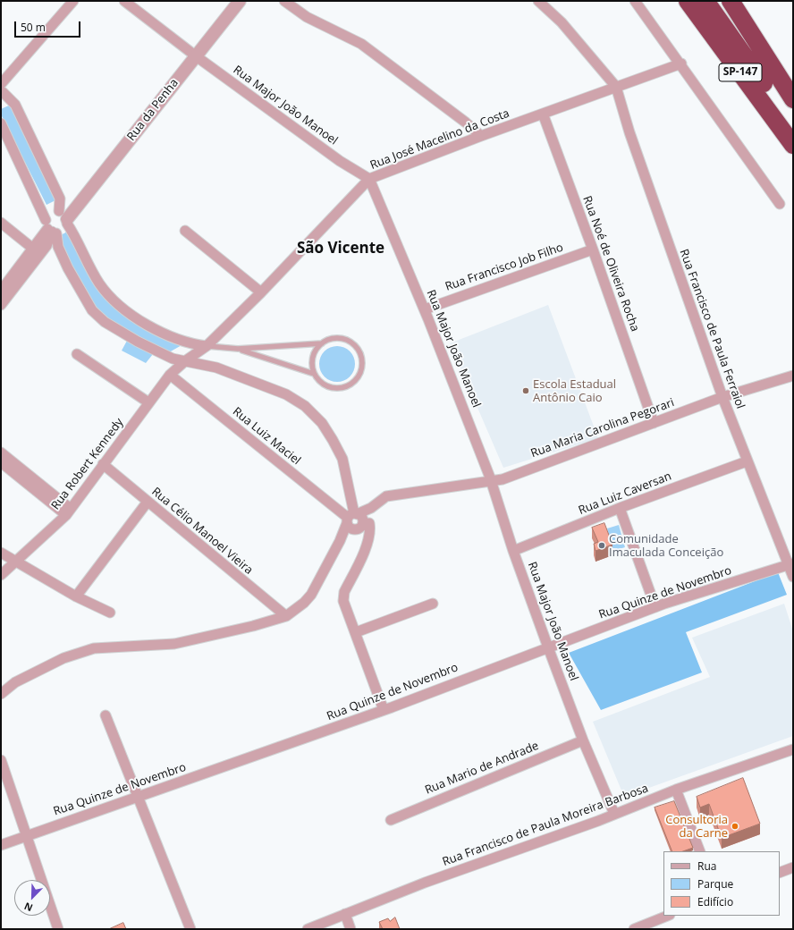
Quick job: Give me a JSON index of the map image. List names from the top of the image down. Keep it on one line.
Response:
{"streets":{"highway":["SP-147"],"street":["Rua Major João Manoel","Rua da Penha","Rua José Macelino da Costa","Rua Noé de Oliveira Rocha","Rua Francisco Job Filho","Rua Francisco de Paula Ferraiol","Rua Maria Carolina Pegorari","Rua Luiz Maciel","Rua Robert Kennedy","Rua Luiz Caversan","Rua Célio Manoel Vieira","Rua Quinze de Novembro","Rua Mario de Andrade","Rua Francisco de Paula Moreira Barbosa"]},"crossings":[["Rua Major João Manoel","Rua da Penha"],["Rua Major João Manoel","Rua José Macelino da Costa"],["Rua Major João Manoel","Rua Francisco Job Filho"],["Rua Major João Manoel","Rua Maria Carolina Pegorari"],["Rua Major João Manoel","Rua Luiz Caversan"],["Rua Major João Manoel","Rua Quinze de Novembro"],["Rua Major João Manoel","Rua Mario de Andrade"],["Rua Major João Manoel","Rua Francisco de Paula Moreira Barbosa"],["Rua José Macelino da Costa","Rua Noé de Oliveira Rocha"],["Rua José Macelino da Costa","Rua Francisco de Paula Ferraiol"],["Rua José Macelino da Costa","Rua Robert Kennedy"],["Rua Noé de Oliveira Rocha","Rua Francisco Job Filho"],["Rua Noé de Oliveira Rocha","Rua Maria Carolina Pegorari"],["Rua Francisco de Paula Ferraiol","Rua Maria Carolina Pegorari"],["Rua Francisco de Paula Ferraiol","Rua Luiz Caversan"],["Rua Francisco de Paula Ferraiol","Rua Quinze de Novembro"],["Rua Maria Carolina Pegorari","Rua Luiz Maciel"],["Rua Luiz Maciel","Rua Robert Kennedy"],["Rua Robert Kennedy","Rua Célio Manoel Vieira"]],"districts":["São Vicente"],"places":["Escola Estadual Antônio Caio","Comunidade Imaculada Conceição","Consultoria da Carne"],"legend":["Rua","Parque","Edifício"],"scale_bar":"50 m","north":"bottom left"}
